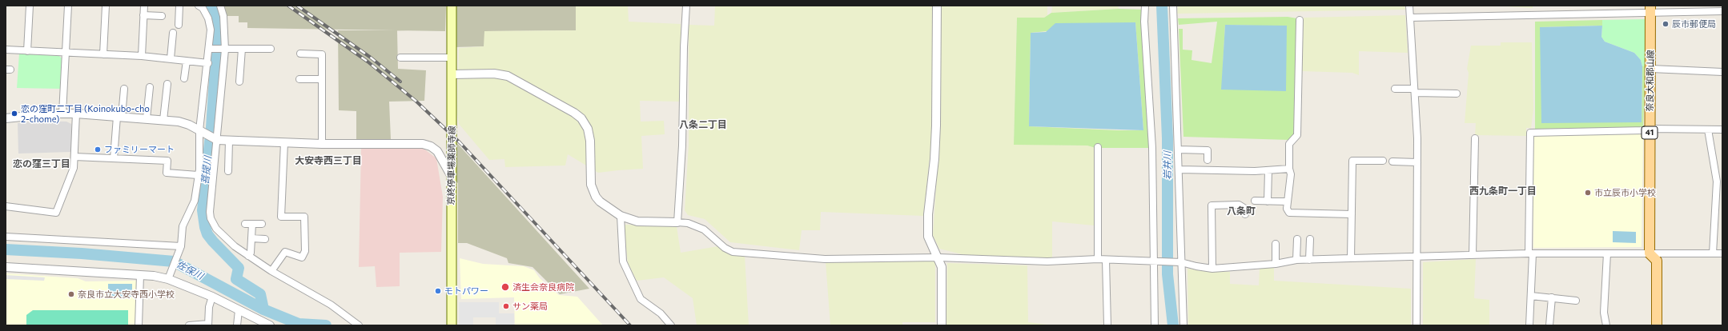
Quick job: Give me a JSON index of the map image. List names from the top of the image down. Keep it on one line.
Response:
{"streets":{"main road":["奈良大和郡山線","41","京終停車場薬師寺線"]},"districts":["八条二丁目","大安寺西三丁目","恋の窪三丁目","西九条町一丁目","八条町"],"water":["岩井川","菩提川","佐保川"],"places":["辰市郵便局","恋の窪町二丁目 (Koinokubo-cho 2-chome)","ファミリーマート","市立辰市小学校","済生会奈良病院","モトパワー","奈良市立大安寺西小学校","サン薬局"]}
